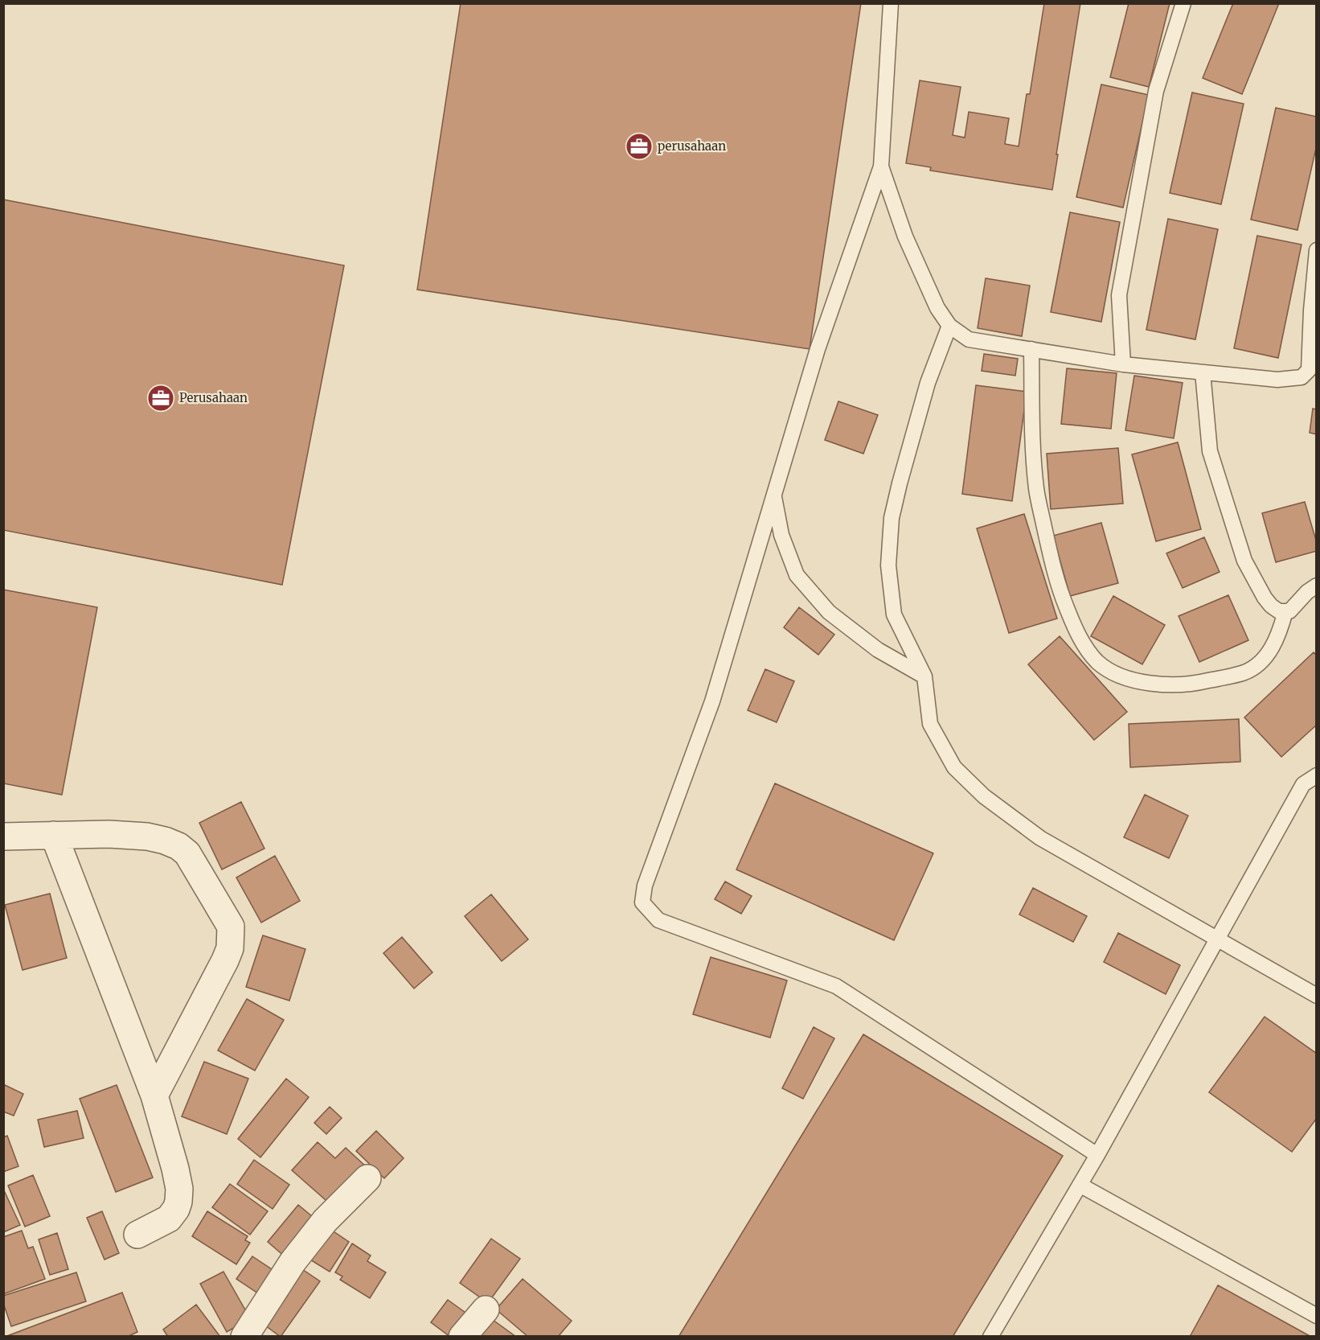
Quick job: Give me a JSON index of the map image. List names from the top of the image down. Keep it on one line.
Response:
{"places":{"office":["perusahaan","Perusahaan"]}}
